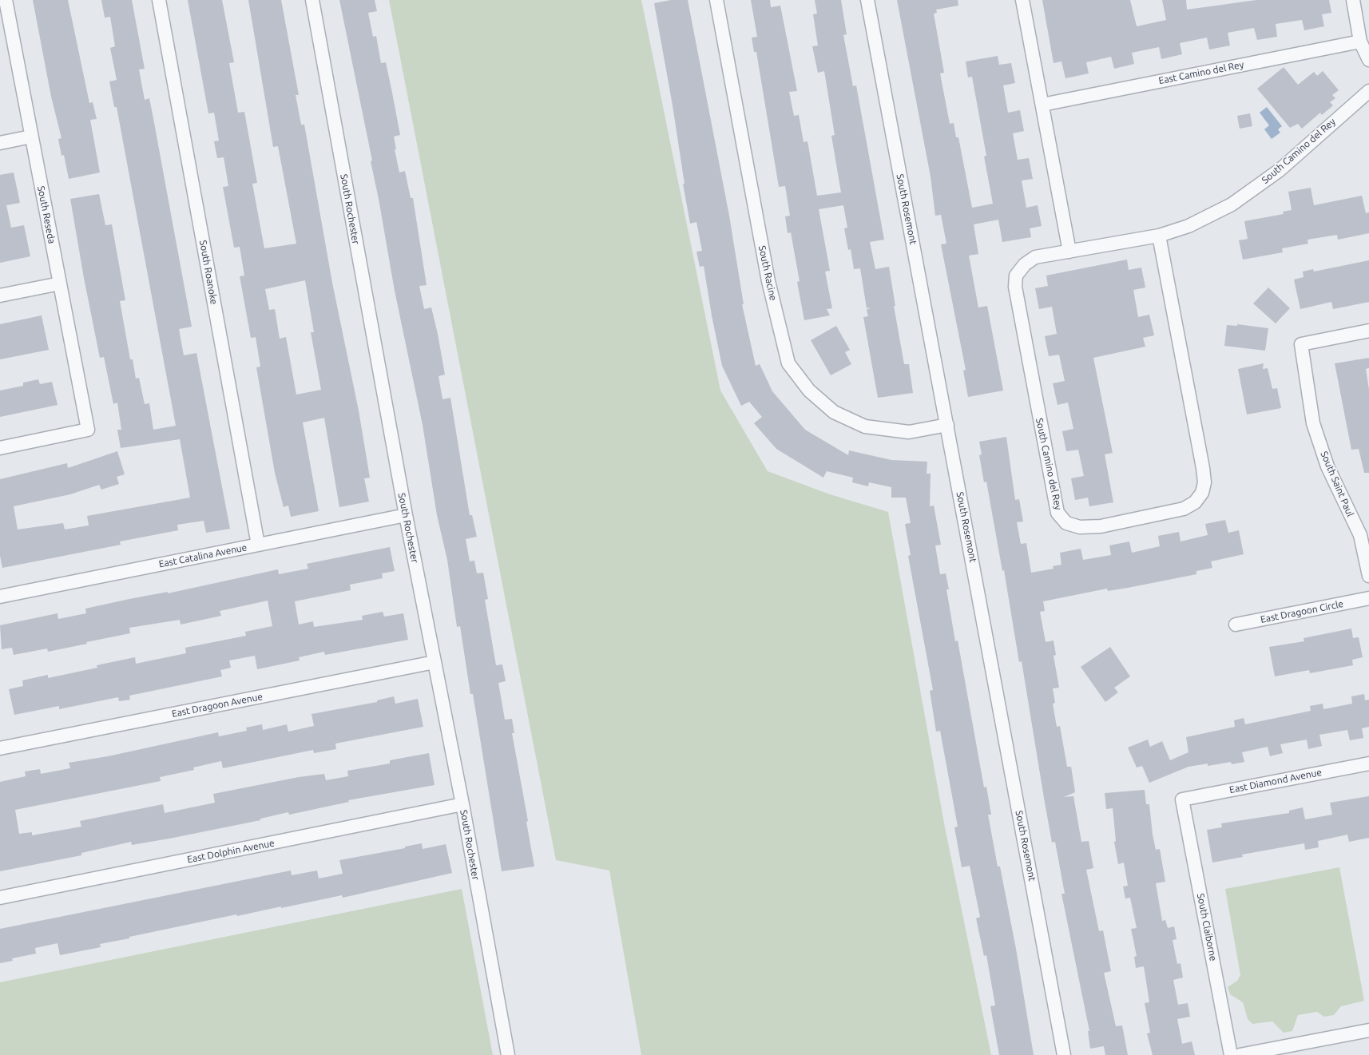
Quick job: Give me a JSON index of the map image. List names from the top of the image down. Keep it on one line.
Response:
{"streets":{"street":["East Camino del Rey","South Camino del Rey","South Rochester","South Rosemont","South Reseda","South Roanoke","South Racine","South Saint Paul","East Catalina Avenue","East Dragoon Circle","East Dragoon Avenue","East Diamond Avenue","East Dolphin Avenue","South Claiborne"]},"crossings":[["South Rochester","East Catalina Avenue"],["South Rochester","East Dragoon Avenue"],["South Rochester","East Dolphin Avenue"],["South Rosemont","South Racine"],["South Roanoke","East Catalina Avenue"],["East Diamond Avenue","South Claiborne"]]}
